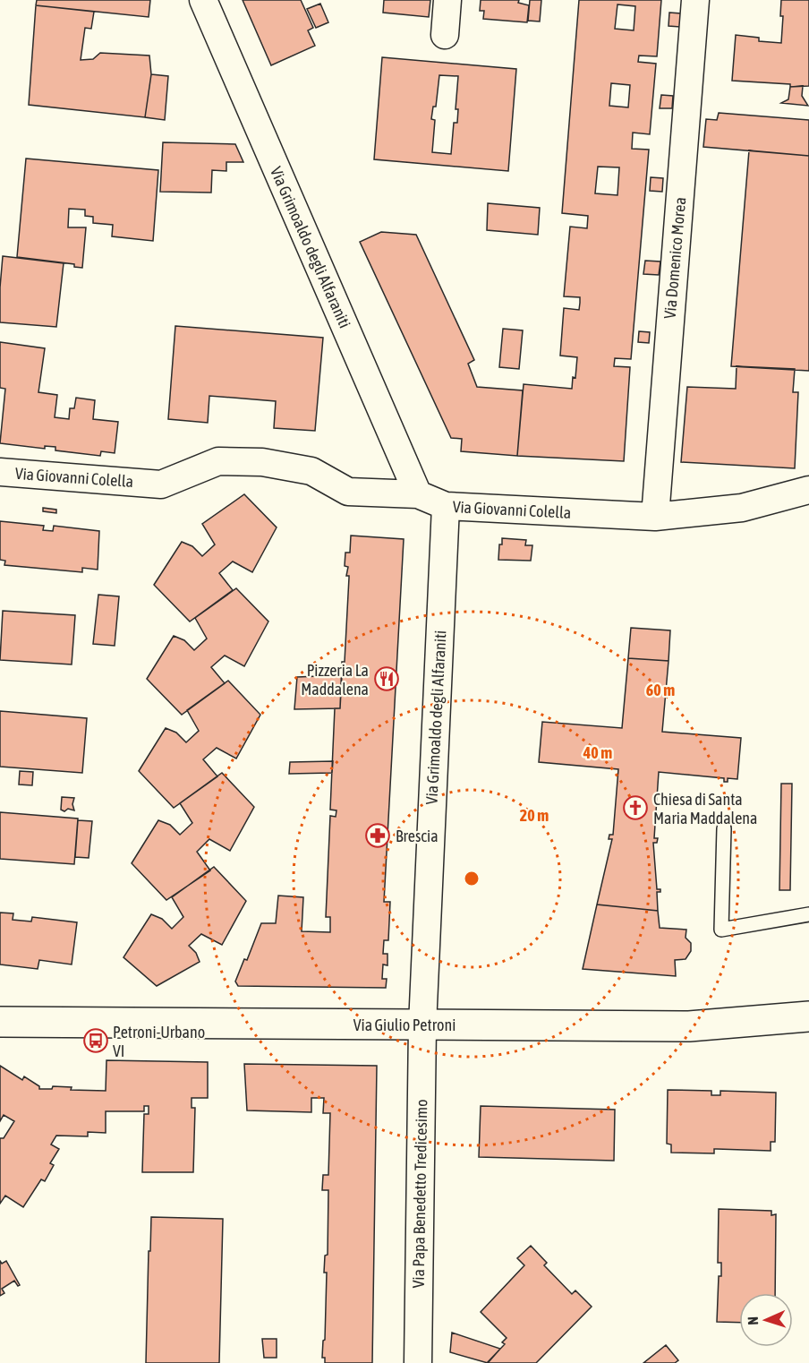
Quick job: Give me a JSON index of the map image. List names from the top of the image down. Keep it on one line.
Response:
{"streets":{"street":["Via Grimoaldo degli Alfaraniti","Via Domenico Morea","Via Giovanni Colella","Via Giulio Petroni","Via Papa Benedetto Tredicesimo"]},"crossings":[["Via Grimoaldo degli Alfaraniti","Via Giovanni Colella"],["Via Grimoaldo degli Alfaraniti","Via Giulio Petroni"],["Via Grimoaldo degli Alfaraniti","Via Papa Benedetto Tredicesimo"],["Via Domenico Morea","Via Giovanni Colella"],["Via Giulio Petroni","Via Papa Benedetto Tredicesimo"]],"places":{"restaurant":["Pizzeria La Maddalena"],"church":["Chiesa di Santa Maria Maddalena"],"pharmacy":["Brescia"],"bus stop":["Petroni-Urbano VI"]},"north":"left","rings":["60 m","40 m","20 m"]}
